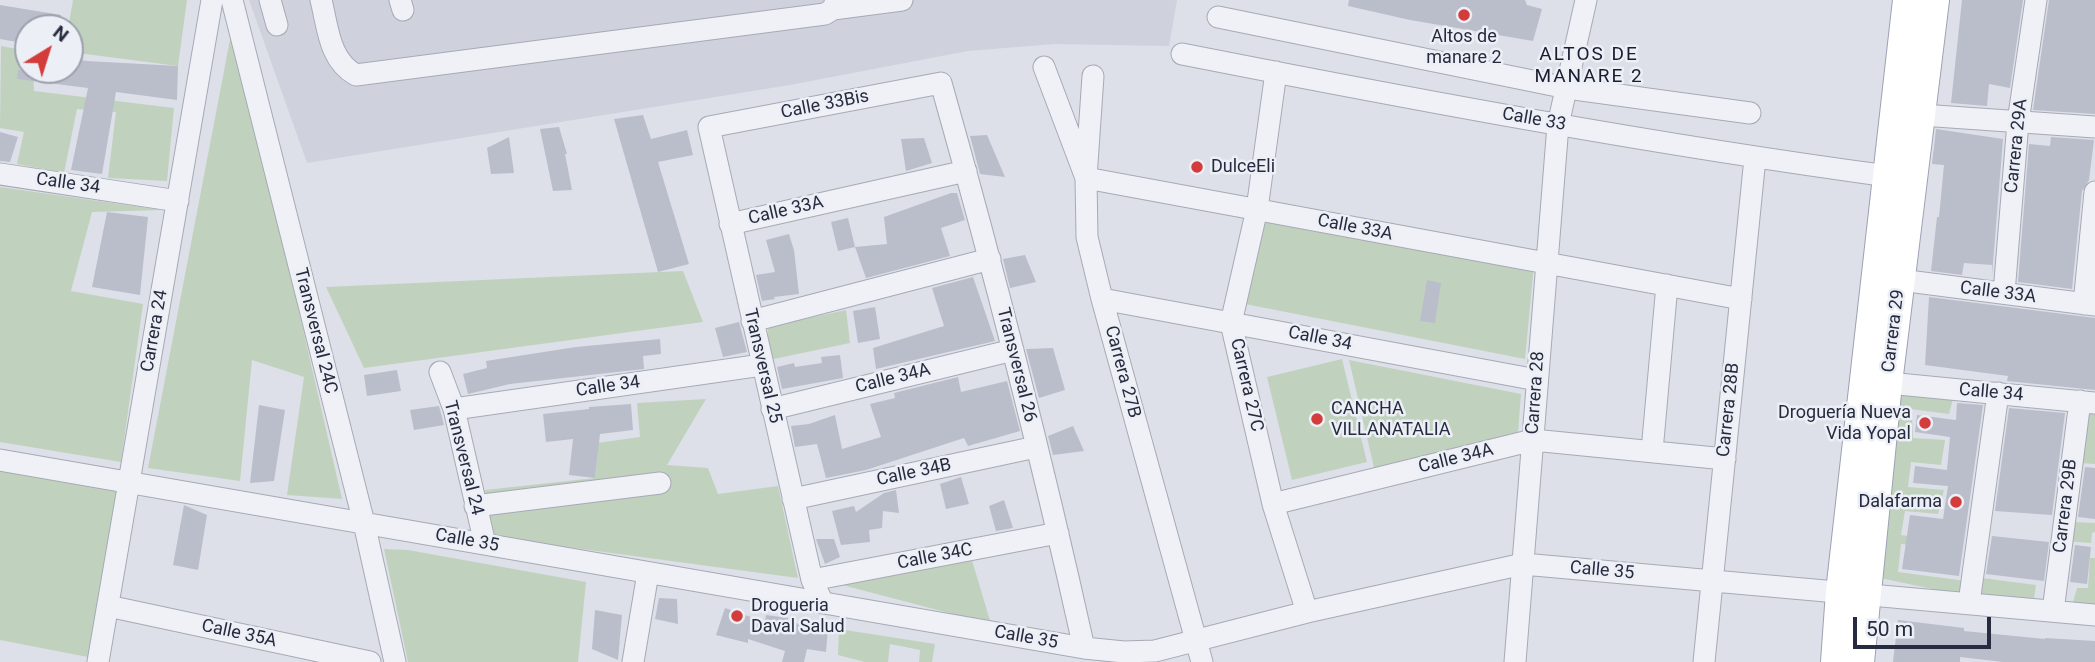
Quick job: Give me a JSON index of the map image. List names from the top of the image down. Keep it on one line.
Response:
{"streets":{"main road":["Carrera 29"],"street":["Calle 33Bis","Calle 33","Carrera 29A","Calle 34","Calle 33A","Carrera 24","Transversal 24C","Transversal 26","Transversal 25","Carrera 27B","Calle 34A","Carrera 27C","Carrera 28","Carrera 28B","Transversal 24","Calle 34B","Carrera 29B","Calle 35","Calle 34C","Calle 35A"]},"crossings":[["Calle 33Bis","Transversal 26"],["Calle 33Bis","Transversal 25"],["Calle 33","Carrera 29"],["Calle 33","Carrera 27C"],["Calle 33","Carrera 28"],["Calle 33","Carrera 28B"],["Carrera 29A","Calle 33A"],["Calle 34","Carrera 24"],["Calle 34","Carrera 29"],["Calle 34","Transversal 25"],["Calle 34","Carrera 27B"],["Calle 34","Carrera 27C"],["Calle 34","Carrera 28"],["Calle 34","Transversal 24"],["Calle 34","Carrera 29B"],["Calle 33A","Carrera 29"],["Calle 33A","Transversal 26"],["Calle 33A","Transversal 25"],["Calle 33A","Carrera 27B"],["Calle 33A","Carrera 27C"],["Calle 33A","Carrera 28"],["Calle 33A","Carrera 28B"],["Carrera 24","Calle 35"],["Carrera 24","Calle 35A"],["Transversal 24C","Calle 35"],["Carrera 29","Calle 35"],["Transversal 26","Calle 34A"],["Transversal 26","Calle 34B"],["Transversal 26","Calle 35"],["Transversal 26","Calle 34C"],["Transversal 25","Calle 34A"],["Transversal 25","Calle 34B"],["Transversal 25","Calle 35"],["Transversal 25","Calle 34C"],["Carrera 27B","Calle 35"],["Calle 34A","Carrera 27C"],["Calle 34A","Carrera 28"],["Calle 34A","Carrera 28B"],["Carrera 27C","Calle 35"],["Carrera 28","Calle 35"],["Carrera 28B","Calle 35"],["Transversal 24","Calle 35"],["Carrera 29B","Calle 35"]],"districts":["ALTOS DE MANARE 2"],"places":["Altos de manare 2","DulceEli","CANCHA VILLANATALIA","Droguería Nueva Vida Yopal","Dalafarma","Drogueria Daval Salud"],"scale_bar":"50 m","north":"top right"}
